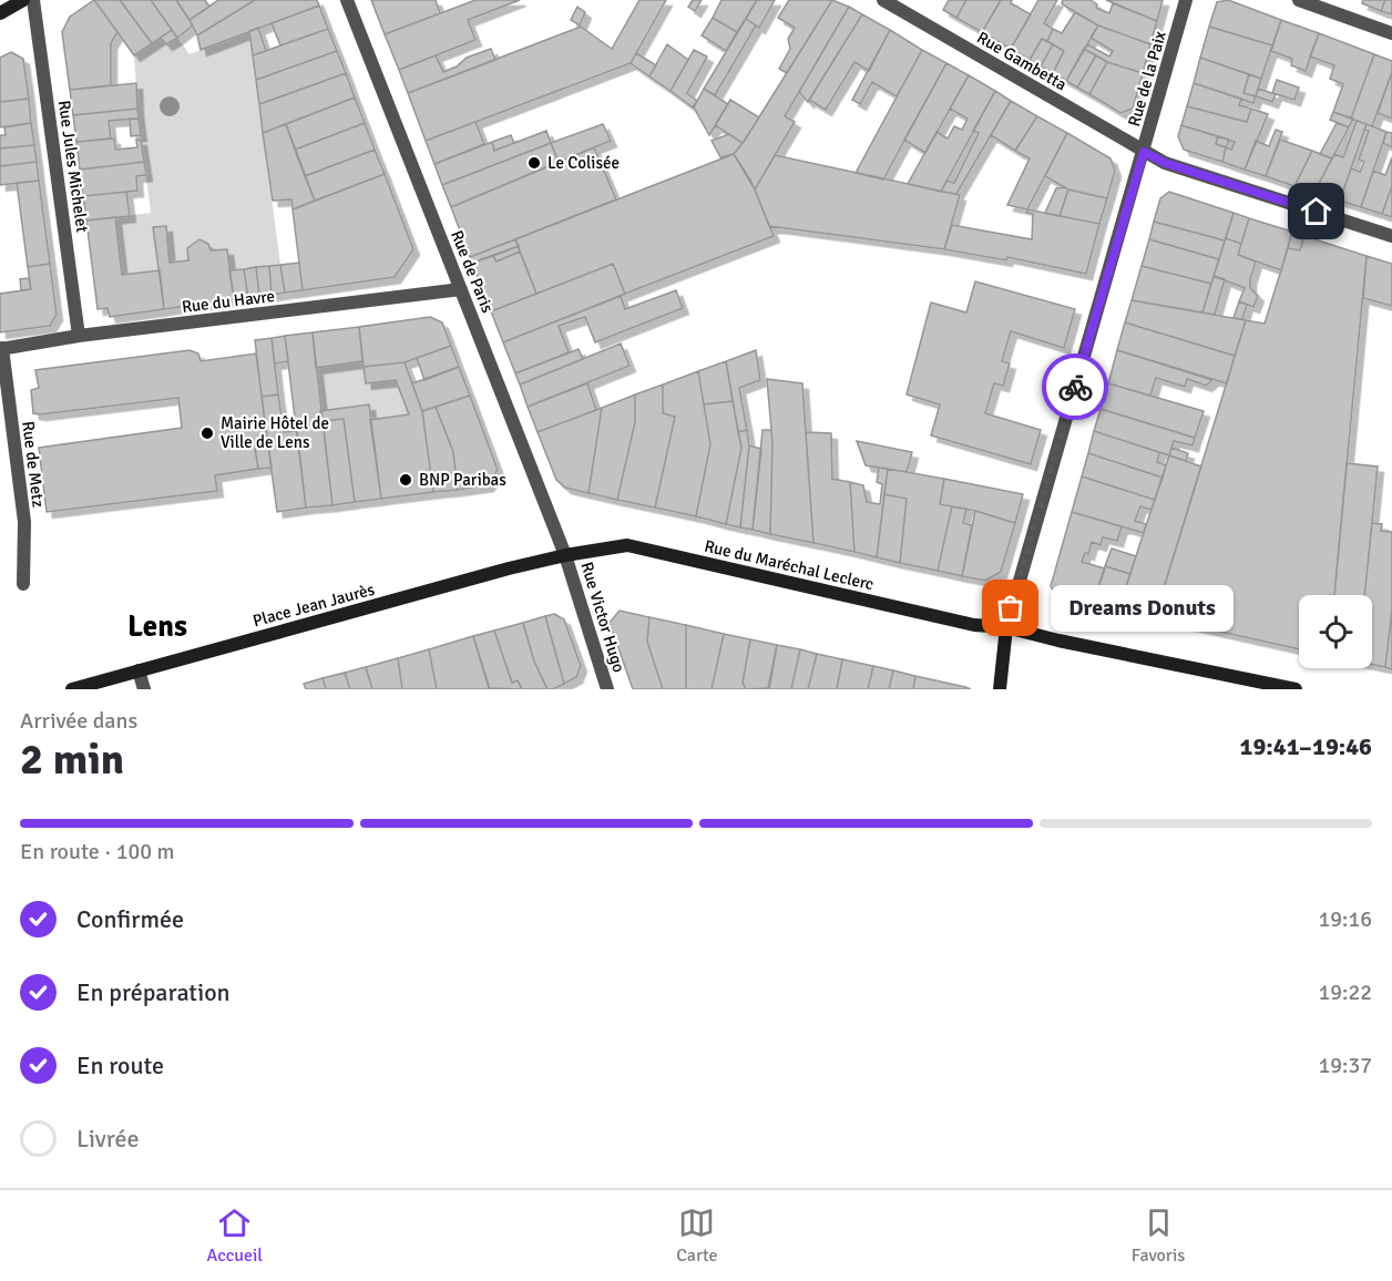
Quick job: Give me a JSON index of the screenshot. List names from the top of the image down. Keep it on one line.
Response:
{"streets":{"main road":["Rue du Maréchal Leclerc","Place Jean Jaurès"],"street":["Rue Gambetta","Rue de la Paix","Rue Jules Michelet","Rue de Paris","Rue du Havre","Rue de Metz","Rue Victor Hugo"]},"crossings":[["Rue Gambetta","Rue de la Paix"],["Rue de la Paix","Rue du Maréchal Leclerc"],["Rue Jules Michelet","Rue du Havre"],["Rue de Paris","Rue du Havre"],["Rue de Paris","Rue du Maréchal Leclerc"],["Rue de Paris","Place Jean Jaurès"],["Rue de Paris","Rue Victor Hugo"],["Rue du Havre","Rue de Metz"],["Rue du Maréchal Leclerc","Place Jean Jaurès"],["Rue du Maréchal Leclerc","Rue Victor Hugo"],["Place Jean Jaurès","Rue Victor Hugo"]],"districts":["Lens"],"places":["Le Colisée","Mairie Hôtel de Ville de Lens","BNP Paribas","Dreams Donuts"],"page":{"bubble":"Dreams Donuts","heading":["2 min","Arrivée dans","19:41–19:46"],"bar":"En route · 100 m","list":[["Confirmée","19:16"],["En préparation","19:22"],["En route","19:37"],"Livrée"],"tabs":["Accueil","Carte","Favoris"]}}
